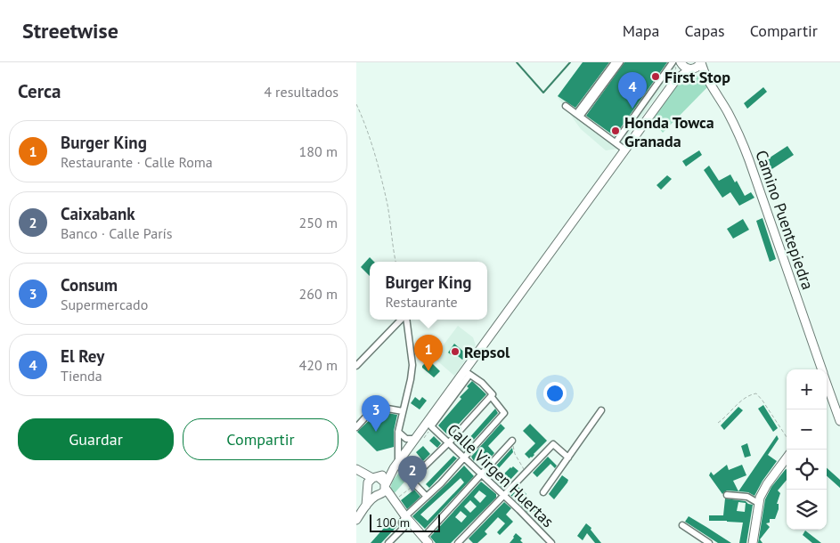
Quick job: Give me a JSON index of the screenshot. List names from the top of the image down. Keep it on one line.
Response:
{"streets":{"street":["Camino Puentepiedra","Calle Virgen Huertas"]},"places":["First Stop","Honda Towca Granada","Repsol"],"scale_bar":"100 m","page":{"header":"Streetwise","nav":["Mapa","Capas","Compartir"],"heading":["Cerca","4 resultados"],"pins":["4","1","3","2"],"list":[{"mark":"1","name":"Burger King","note":"Restaurante · Calle Roma","value":"180 m"},{"mark":"2","name":"Caixabank","note":"Banco · Calle París","value":"250 m"},{"mark":"3","name":"Consum","note":"Supermercado","value":"260 m"},{"mark":"4","name":"El Rey","note":"Tienda","value":"420 m"}],"popup":["Burger King","Restaurante"],"map_buttons":["+","−"],"buttons":["Guardar","Compartir"],"scale":"100 m"}}
